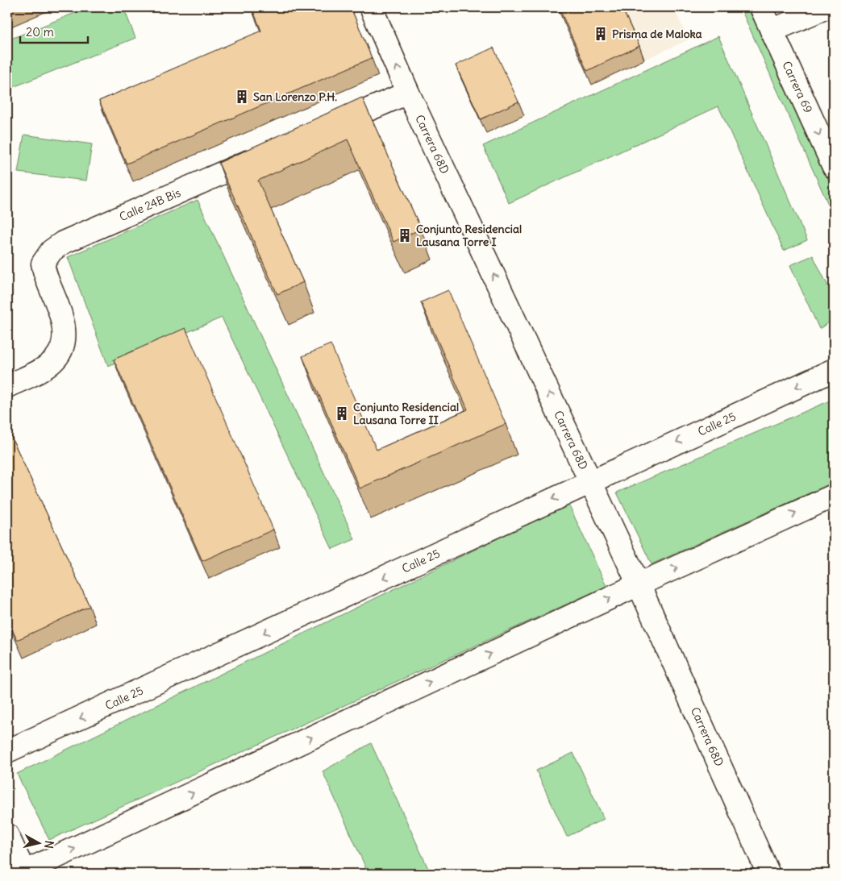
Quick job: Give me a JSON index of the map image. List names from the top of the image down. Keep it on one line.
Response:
{"streets":{"street":["Carrera 69","Carrera 68D","Calle 24B Bis","Calle 25"]},"crossings":[["Carrera 68D","Calle 25"]],"one_way":["Carrera 69","Carrera 68D"],"places":{"building":["Prisma de Maloka","San Lorenzo P.H.","Conjunto Residencial Lausana Torre I","Conjunto Residencial Lausana Torre II"]},"scale_bar":"20 m","north":"right"}
